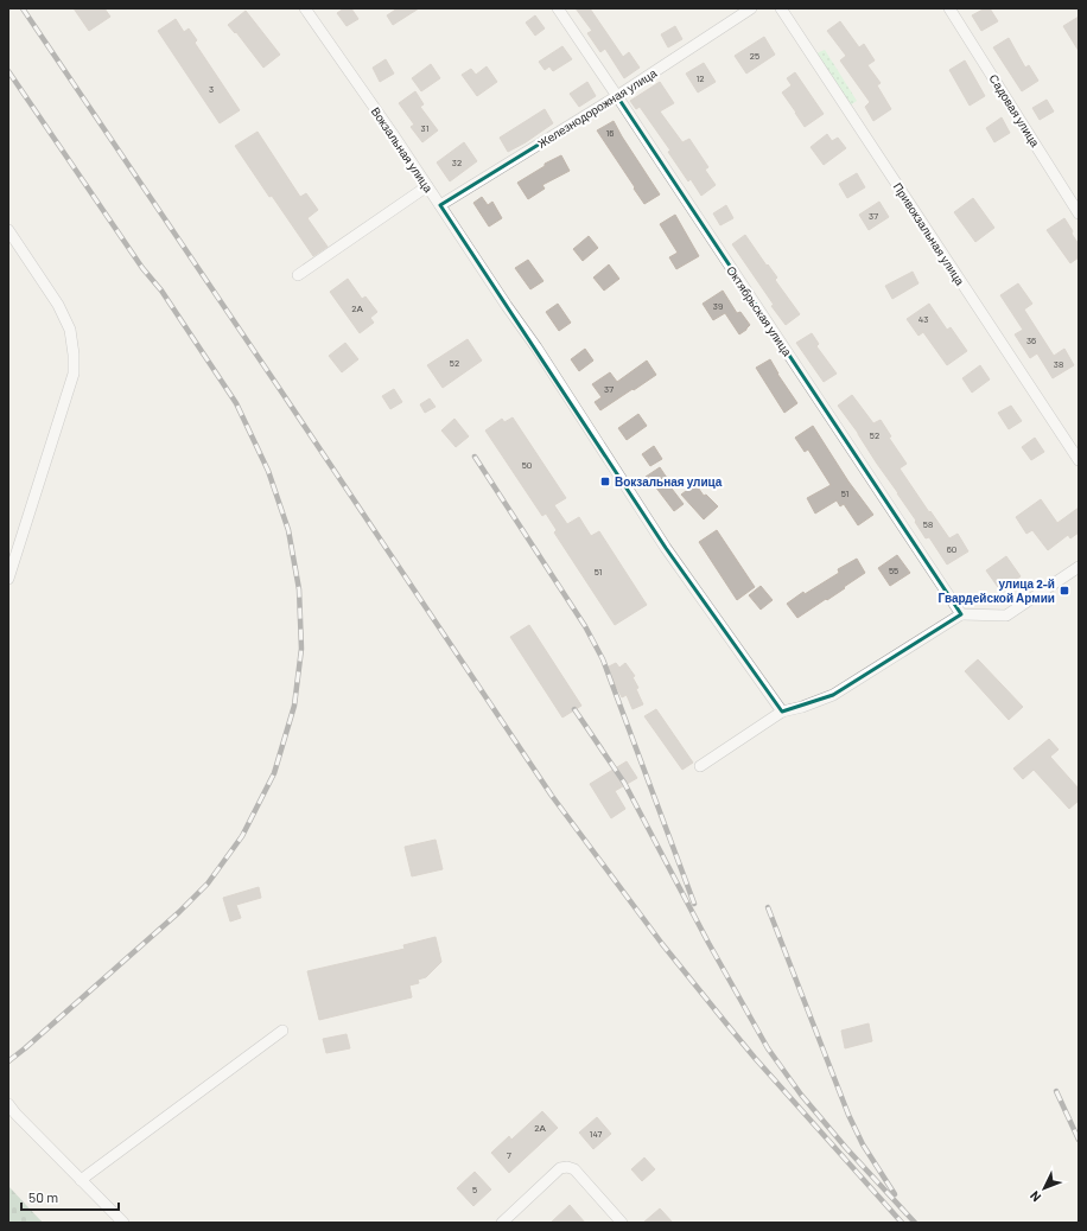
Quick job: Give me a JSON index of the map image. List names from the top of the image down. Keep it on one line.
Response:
{"streets":{"street":["Железнодорожная улица","Садовая улица","Вокзальная улица","Привокзальная улица","Октябрьская улица"]},"crossings":[["Железнодорожная улица","Вокзальная улица"],["Железнодорожная улица","Октябрьская улица"]],"places":{"transit":["Вокзальная улица","улица 2-й Гвардейской Армии"]},"house_numbers":["25","12","3","31","16","32","37","39","2А","43","36","52","38","37","52","50","51","58","60","55","51","2А","147","7","5"],"scale_bar":"50 m","north":"bottom left"}
